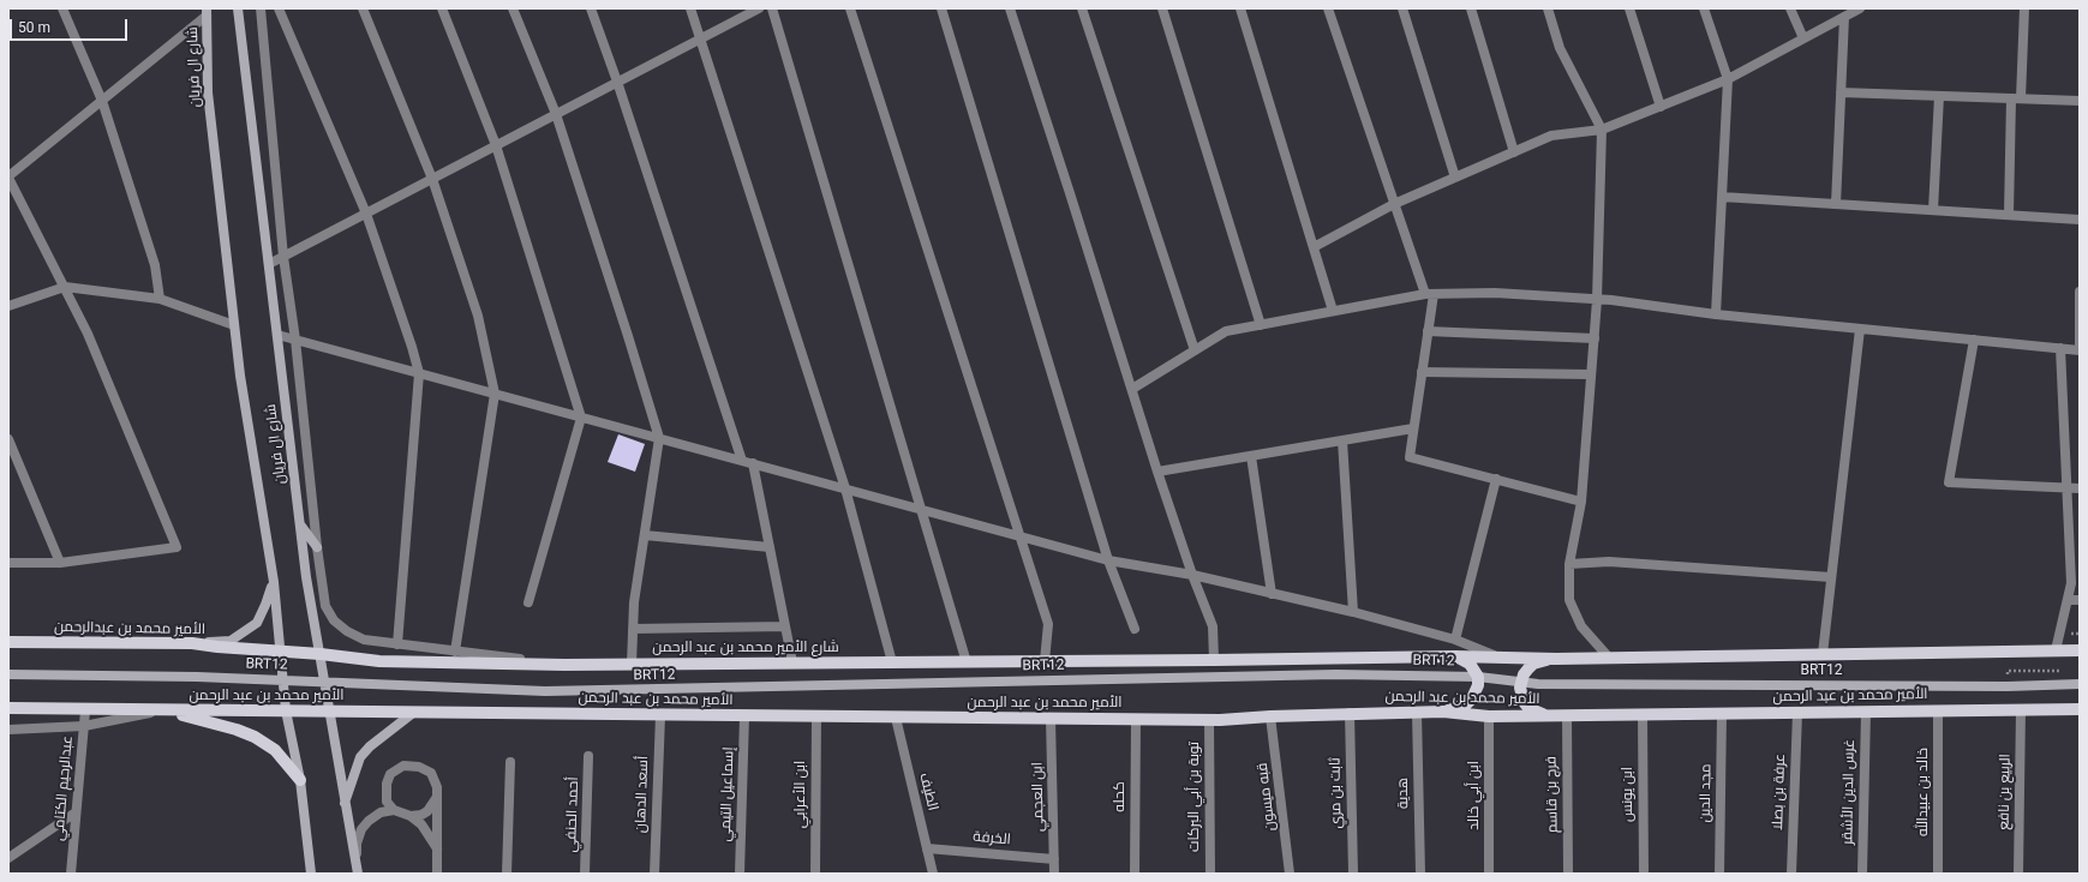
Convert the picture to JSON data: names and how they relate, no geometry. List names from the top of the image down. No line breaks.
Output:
{"streets":{"main road":["شارع ال فريان","الأمير محمد بن عبدالرحمن","شارع الأمير محمد بن عبد الرحمن","BRT12","الأمير محمد بن عبد الرحمن"],"street":["عبدالرحيم الكتامي","الطيف","عرفة بن بصلا","غرس الدين الأشقر","خالد بن عبيدالله","الربيع بن نافع","ثابت بن مري","هدية","مجد الدين","أسعد الدهان","إسماعيل التيمي","ابن الأعرابي","فرج بن قاسم","ابن يونس","ابن أبي خالد","ابن العجمي","كحله","توبة بن أبي البركات","قبه ميسون","أحمد الحنفي","الخرفة"]},"crossings":[["شارع ال فريان","الأمير محمد بن عبدالرحمن"],["شارع ال فريان","شارع الأمير محمد بن عبد الرحمن"],["شارع ال فريان","BRT12"],["شارع ال فريان","الأمير محمد بن عبد الرحمن"],["الأمير محمد بن عبدالرحمن","شارع الأمير محمد بن عبد الرحمن"],["الأمير محمد بن عبد الرحمن","عبدالرحيم الكتامي"],["الأمير محمد بن عبد الرحمن","الطيف"],["الأمير محمد بن عبد الرحمن","عرفة بن بصلا"],["الأمير محمد بن عبد الرحمن","غرس الدين الأشقر"],["الأمير محمد بن عبد الرحمن","خالد بن عبيدالله"],["الأمير محمد بن عبد الرحمن","الربيع بن نافع"],["الأمير محمد بن عبد الرحمن","ثابت بن مري"],["الأمير محمد بن عبد الرحمن","هدية"],["الأمير محمد بن عبد الرحمن","مجد الدين"],["الأمير محمد بن عبد الرحمن","أسعد الدهان"],["الأمير محمد بن عبد الرحمن","إسماعيل التيمي"],["الأمير محمد بن عبد الرحمن","ابن الأعرابي"],["الأمير محمد بن عبد الرحمن","فرج بن قاسم"],["الأمير محمد بن عبد الرحمن","ابن يونس"],["الأمير محمد بن عبد الرحمن","ابن أبي خالد"],["الأمير محمد بن عبد الرحمن","ابن العجمي"],["الأمير محمد بن عبد الرحمن","كحله"],["الأمير محمد بن عبد الرحمن","توبة بن أبي البركات"],["الأمير محمد بن عبد الرحمن","قبه ميسون"],["الطيف","الخرفة"],["ابن العجمي","الخرفة"]],"scale_bar":"50 m"}
